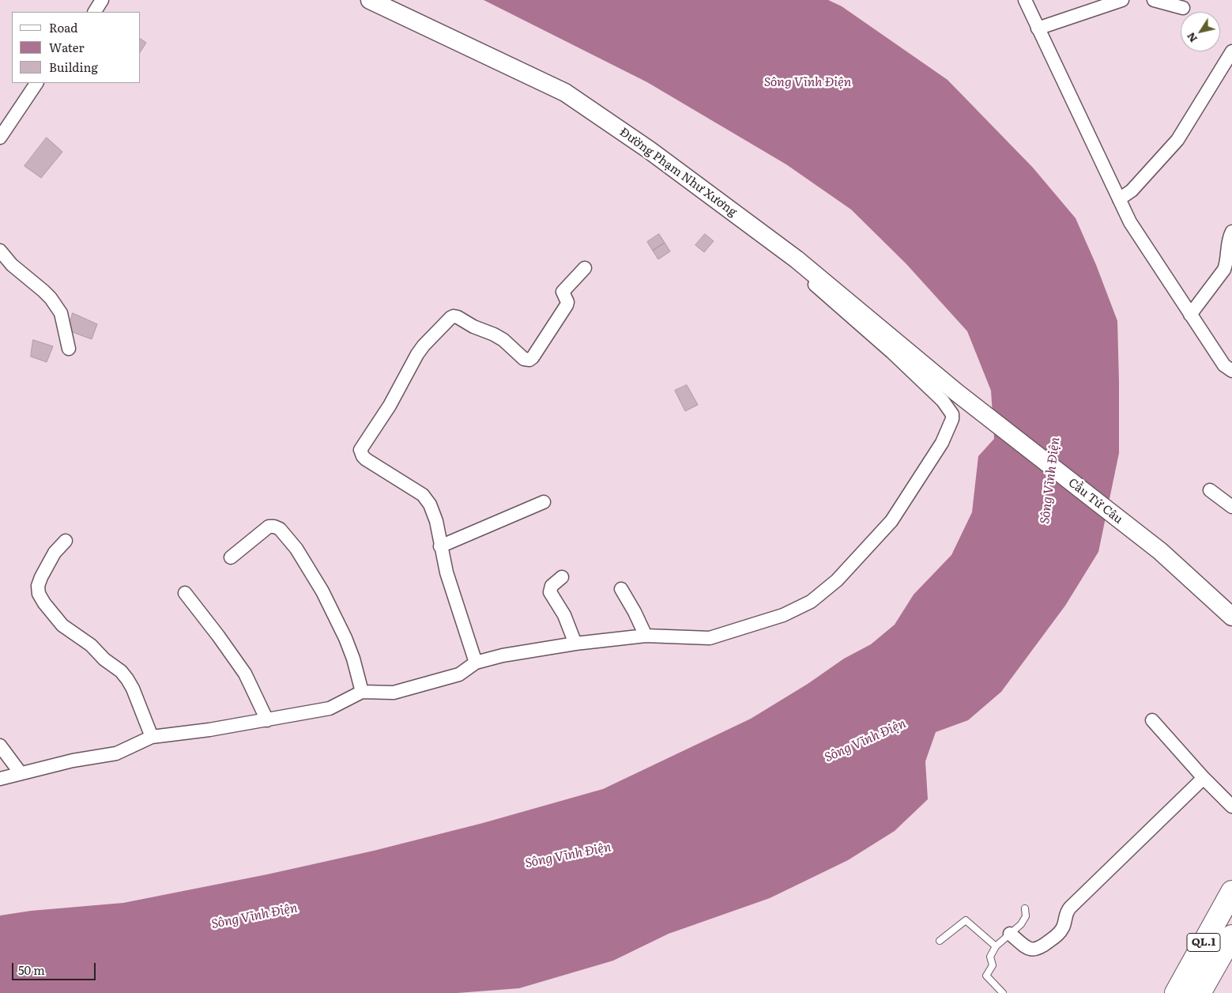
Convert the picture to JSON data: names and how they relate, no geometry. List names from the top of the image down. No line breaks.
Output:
{"streets":{"highway":["QL.1"],"main road":["Đường Phạm Như Xương","Cầu Tứ Câu"]},"crossings":[["Đường Phạm Như Xương","Cầu Tứ Câu"]],"water":["Sông Vĩnh Điện"],"legend":["Road","Water","Building"],"scale_bar":"50 m","north":"bottom left"}
